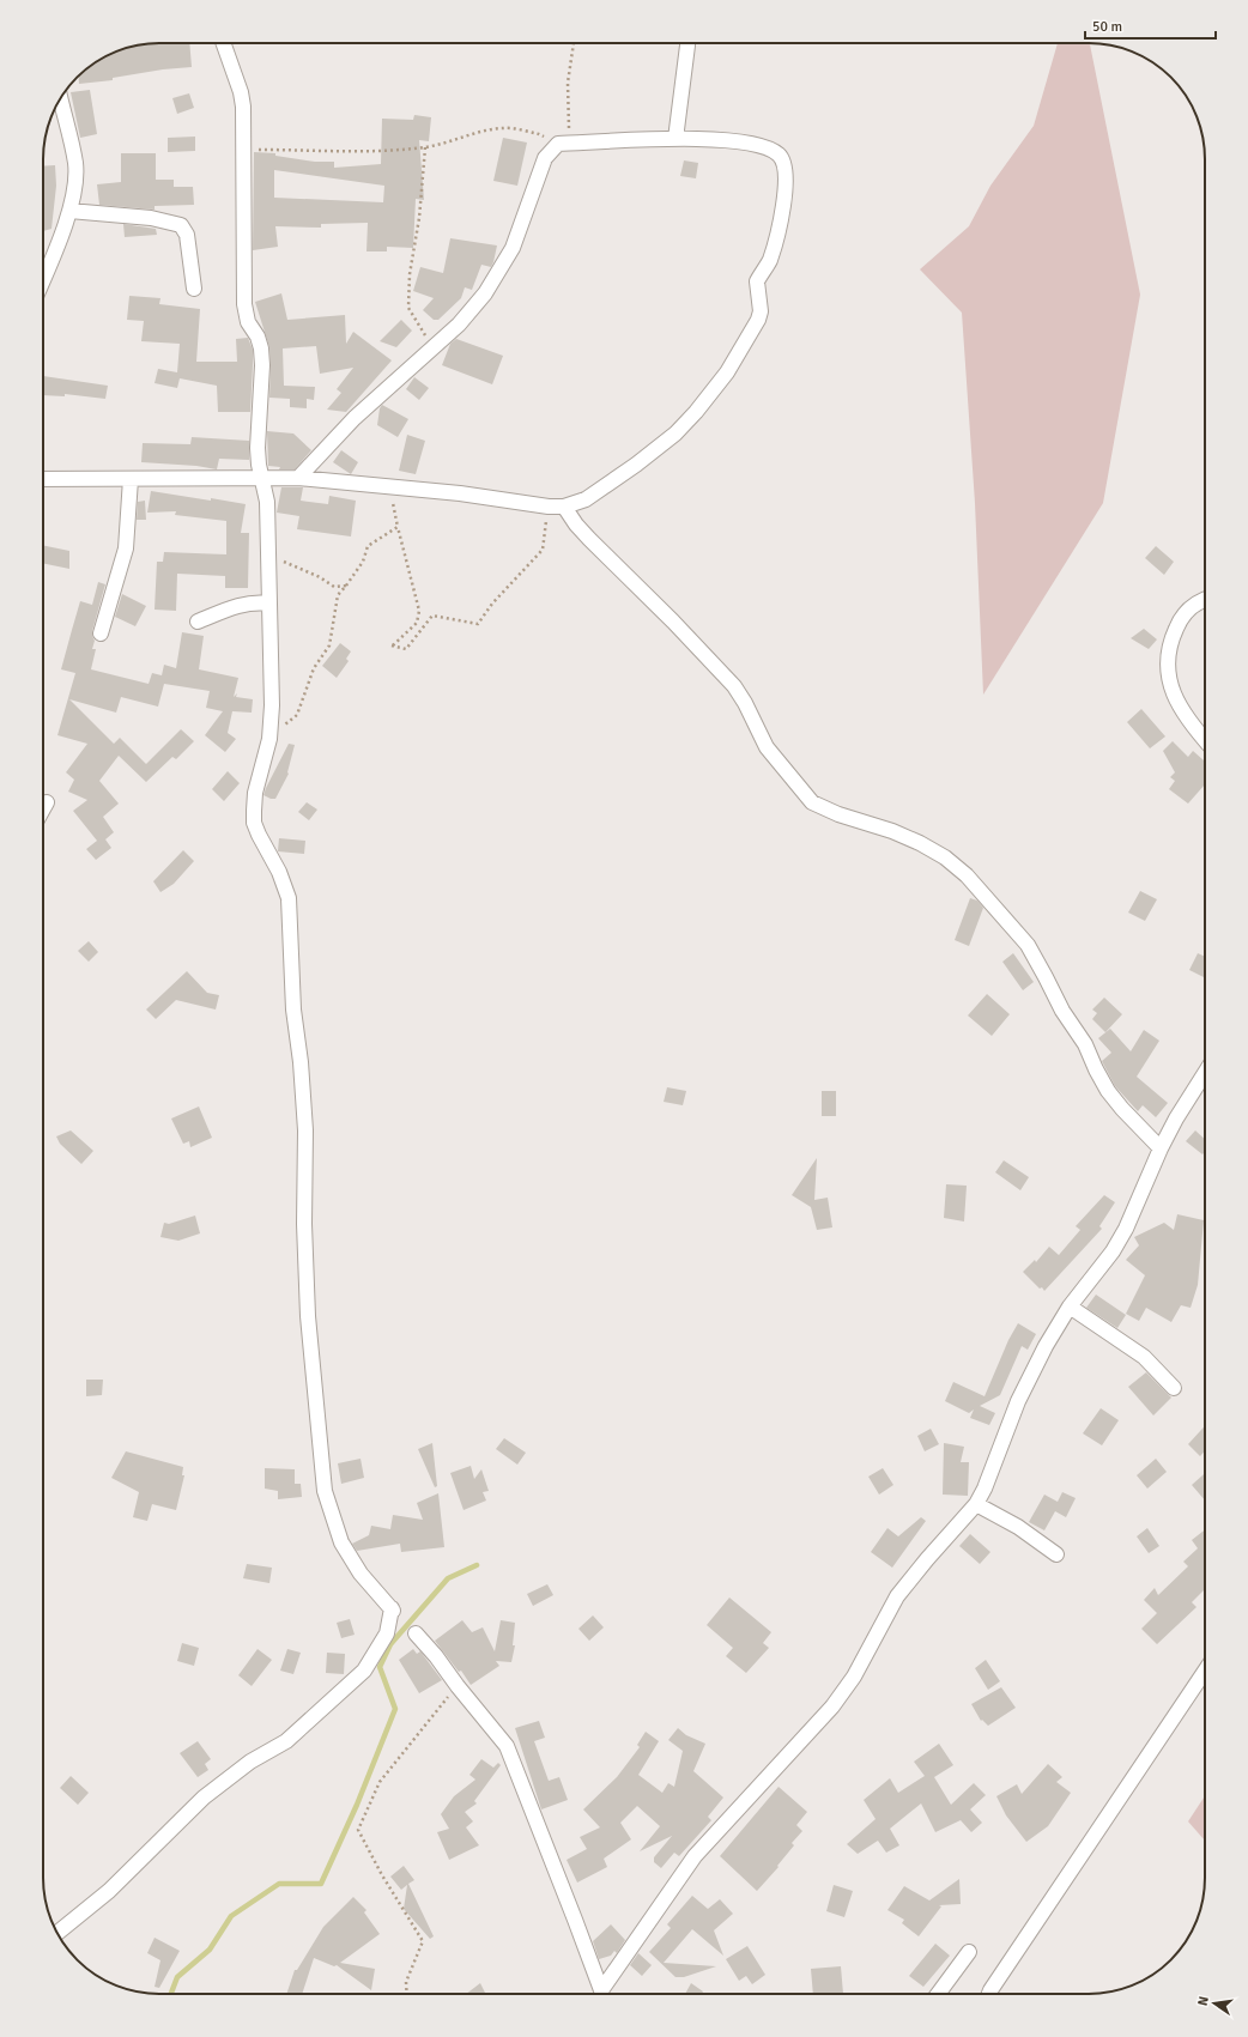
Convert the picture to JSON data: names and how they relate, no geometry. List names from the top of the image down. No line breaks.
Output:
{"scale_bar":"50 m","north":"left"}
